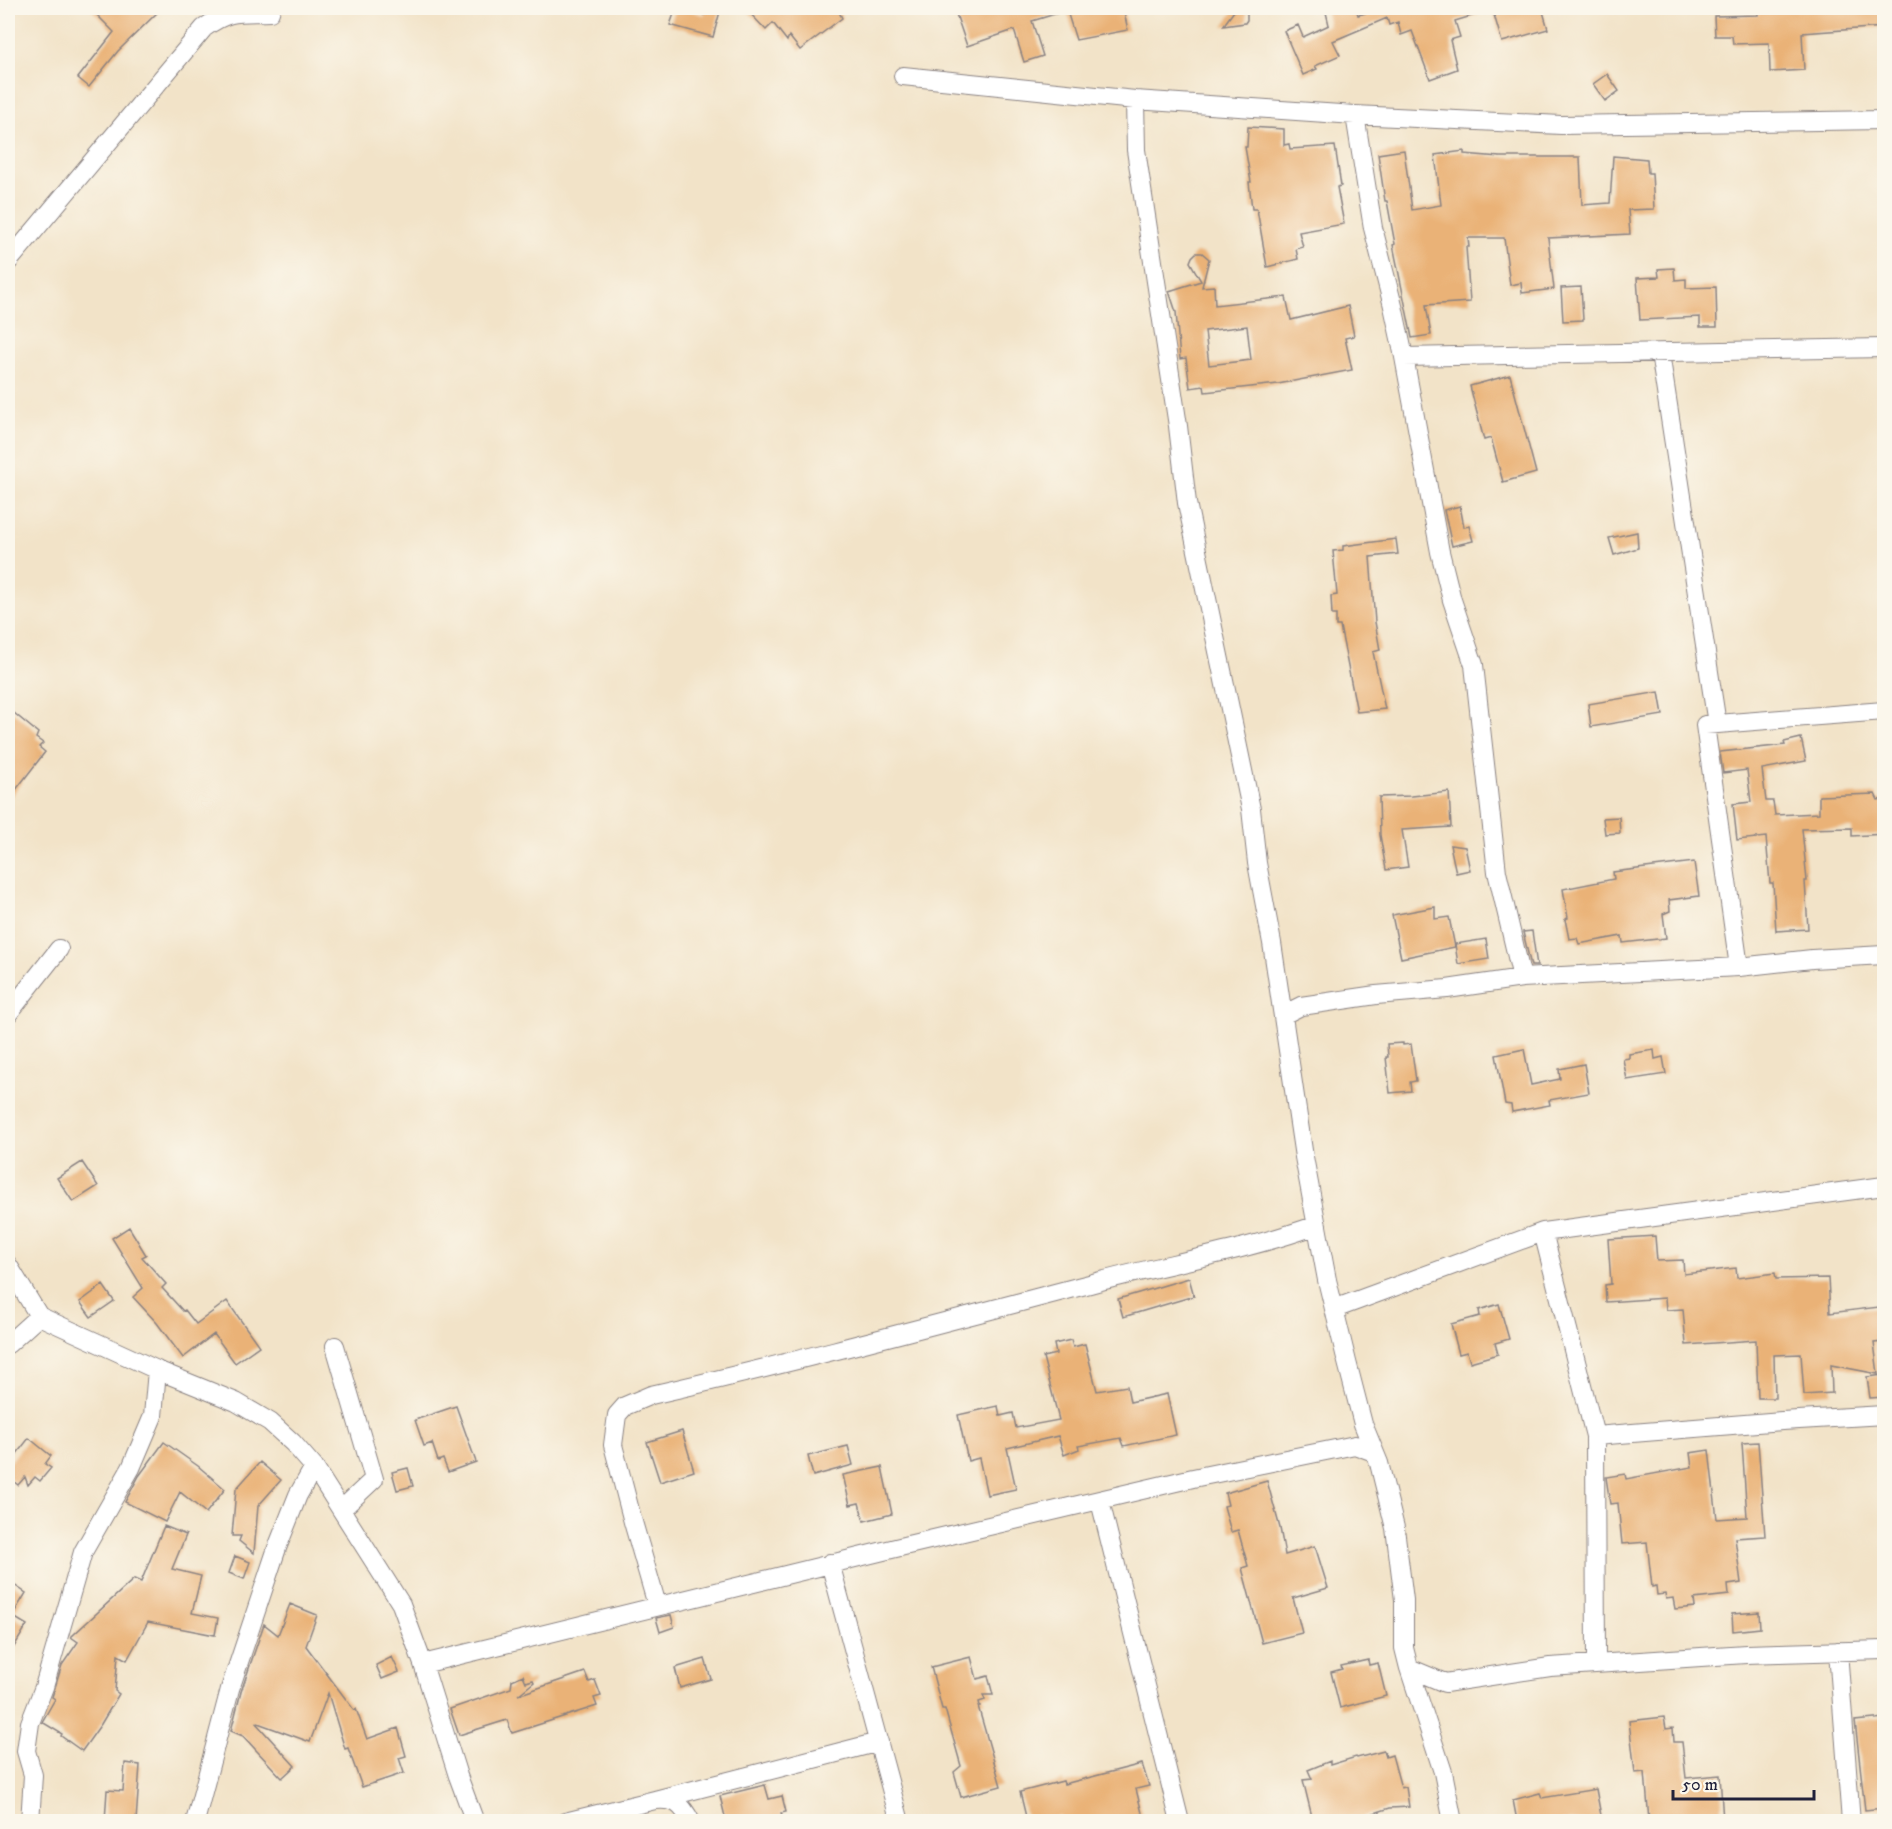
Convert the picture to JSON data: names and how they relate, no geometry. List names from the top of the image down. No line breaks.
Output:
{"scale_bar":"50 m"}
